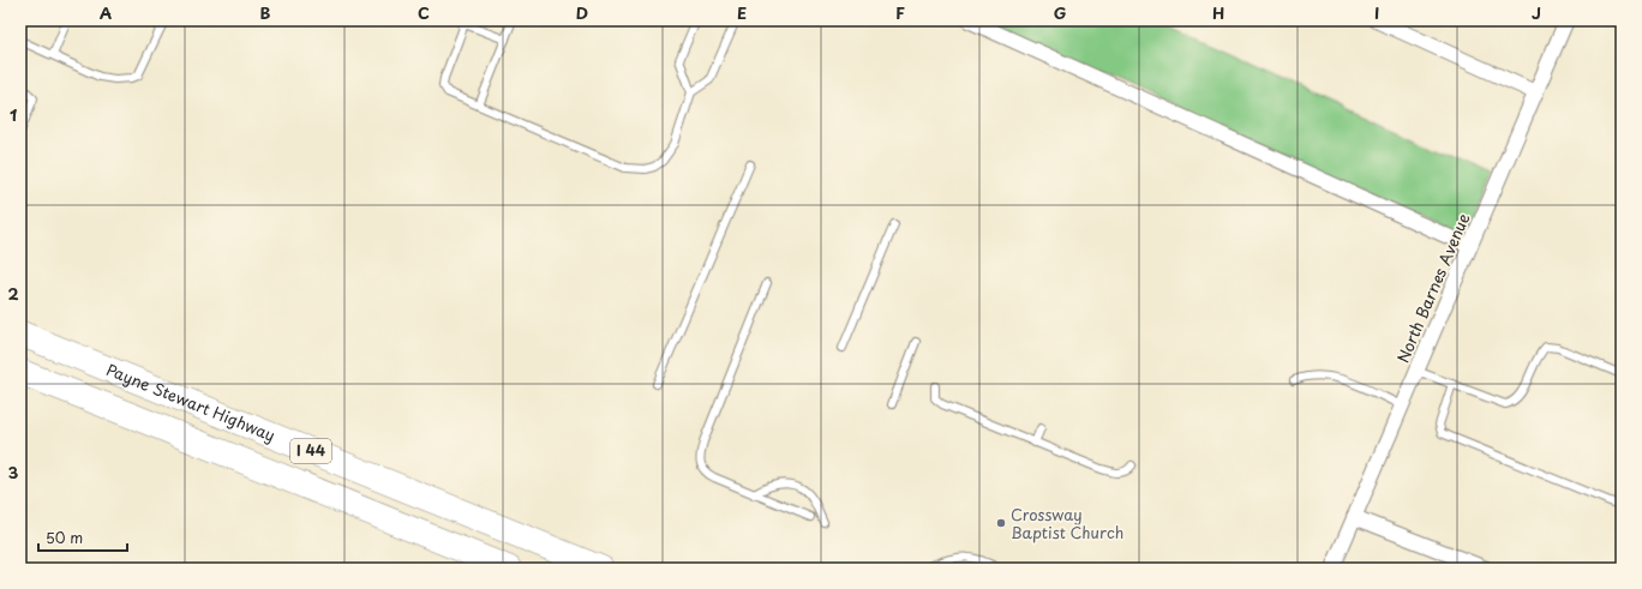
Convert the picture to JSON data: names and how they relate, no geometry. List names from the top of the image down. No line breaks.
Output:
{"streets":{"highway":["Payne Stewart Highway","I 44"],"street":["North Barnes Avenue"]},"places":["Crossway Baptist Church"],"scale_bar":"50 m","grid":{"columns":["A","B","C","D","E","F","G","H","I","J"],"rows":["1","2","3"]}}
